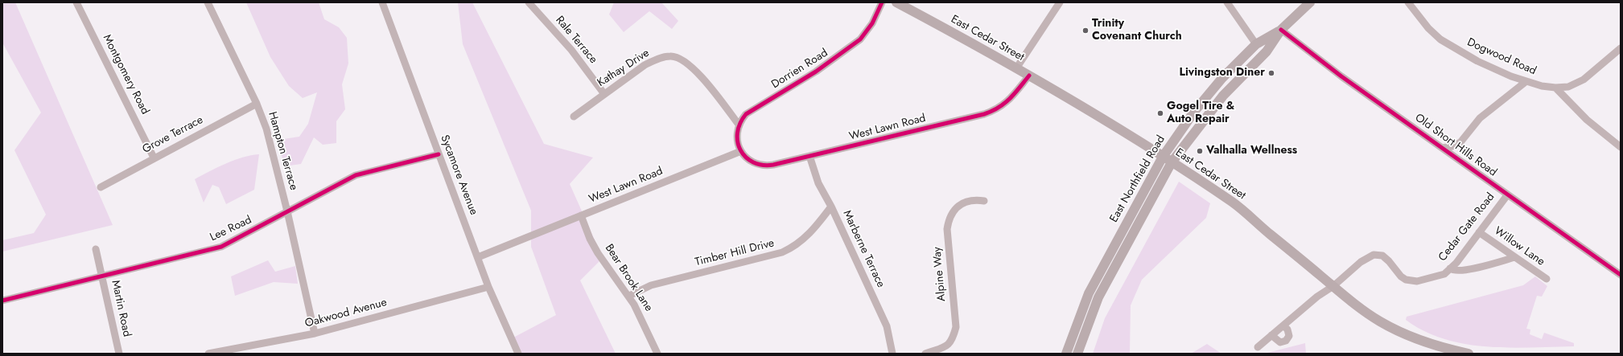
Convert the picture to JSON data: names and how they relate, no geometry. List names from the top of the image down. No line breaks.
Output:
{"streets":{"main road":["East Cedar Street","East Northfield Road"],"street":["Rale Terrace","Dogwood Road","Kathay Drive","Dorrien Road","Montgomery Road","West Lawn Road","Grove Terrace","Old Short Hills Road","Hampton Terrace","Sycamore Avenue","Cedar Gate Road","Lee Road","Willow Lane","Marberne Terrace","Timber Hill Drive","Alpine Way","Bear Brook Lane","Martin Road","Oakwood Avenue"]},"crossings":[["East Cedar Street","West Lawn Road"],["East Cedar Street","East Northfield Road"],["East Cedar Street","Cedar Gate Road"],["Rale Terrace","Kathay Drive"],["Kathay Drive","Dorrien Road"],["Montgomery Road","Grove Terrace"],["West Lawn Road","Sycamore Avenue"],["West Lawn Road","Marberne Terrace"],["West Lawn Road","Bear Brook Lane"],["Grove Terrace","Hampton Terrace"],["Old Short Hills Road","East Northfield Road"],["Old Short Hills Road","Cedar Gate Road"],["Hampton Terrace","Lee Road"],["Hampton Terrace","Oakwood Avenue"],["Sycamore Avenue","Lee Road"],["Sycamore Avenue","Oakwood Avenue"],["Cedar Gate Road","Willow Lane"],["Lee Road","Martin Road"],["Marberne Terrace","Timber Hill Drive"],["Timber Hill Drive","Bear Brook Lane"]],"places":["Trinity Covenant Church","Livingston Diner","Gogel Tire & Auto Repair","Valhalla Wellness"]}
